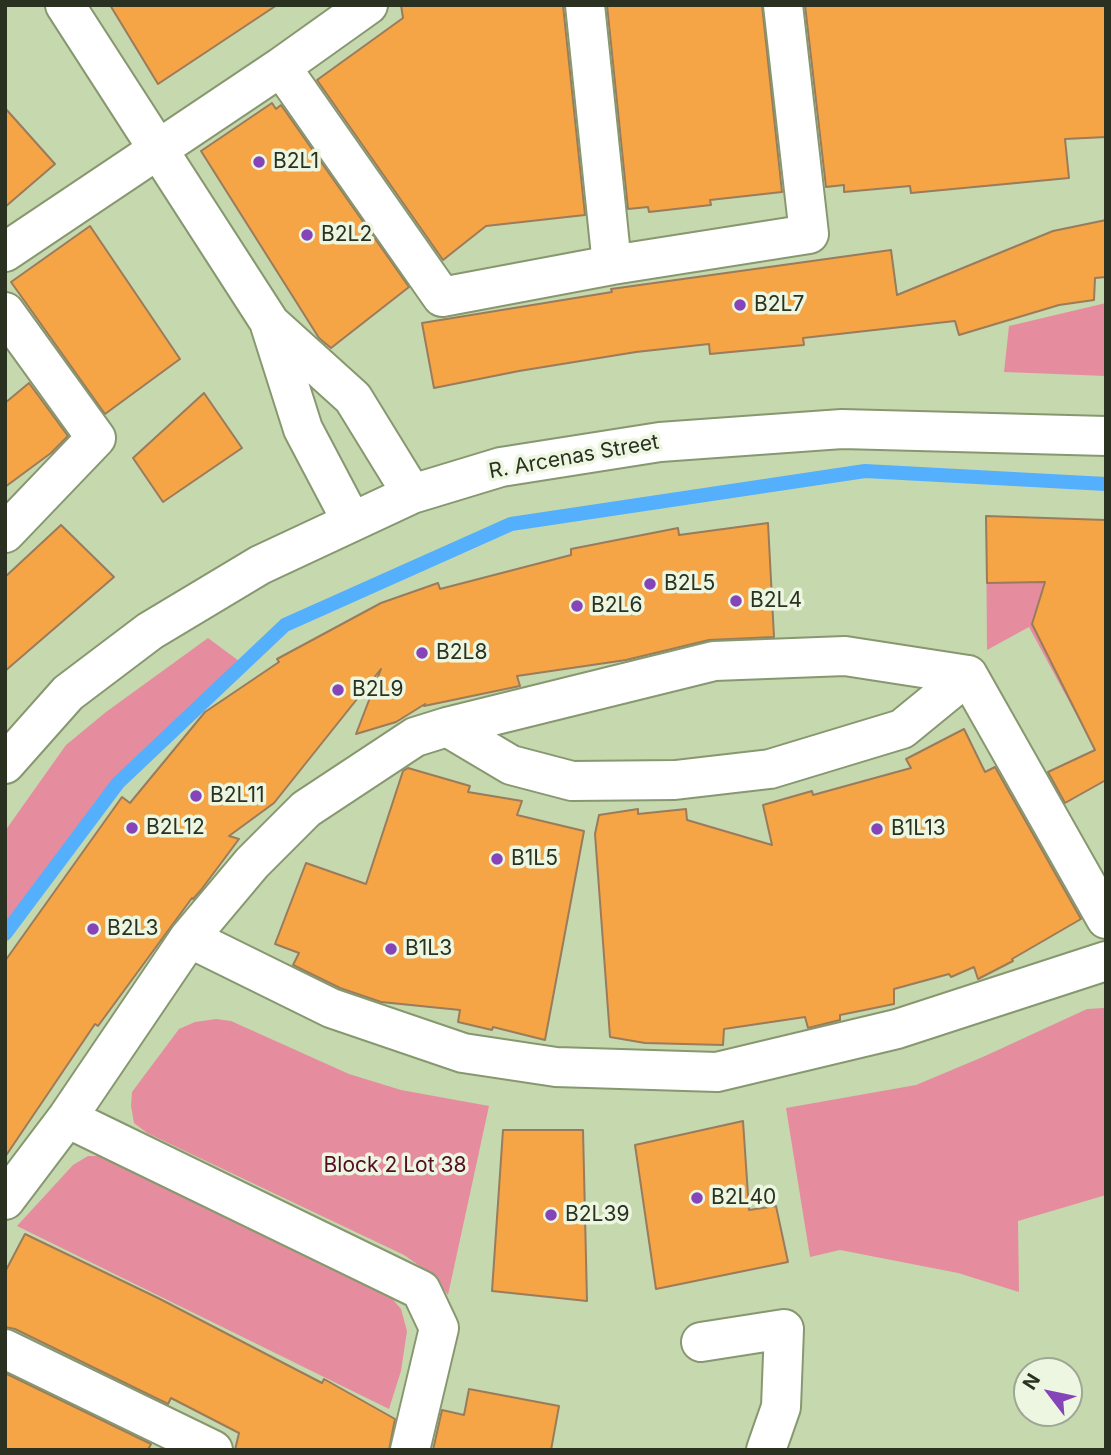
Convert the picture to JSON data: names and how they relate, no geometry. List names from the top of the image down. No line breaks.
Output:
{"streets":{"street":["R. Arcenas Street"]},"parks":["Block 2 Lot 38"],"places":["B2L1","B2L2","B2L7","B2L5","B2L4","B2L6","B2L8","B2L9","B2L11","B2L12","B1L13","B1L5","B2L3","B1L3","B2L40","B2L39"],"north":"top left"}
